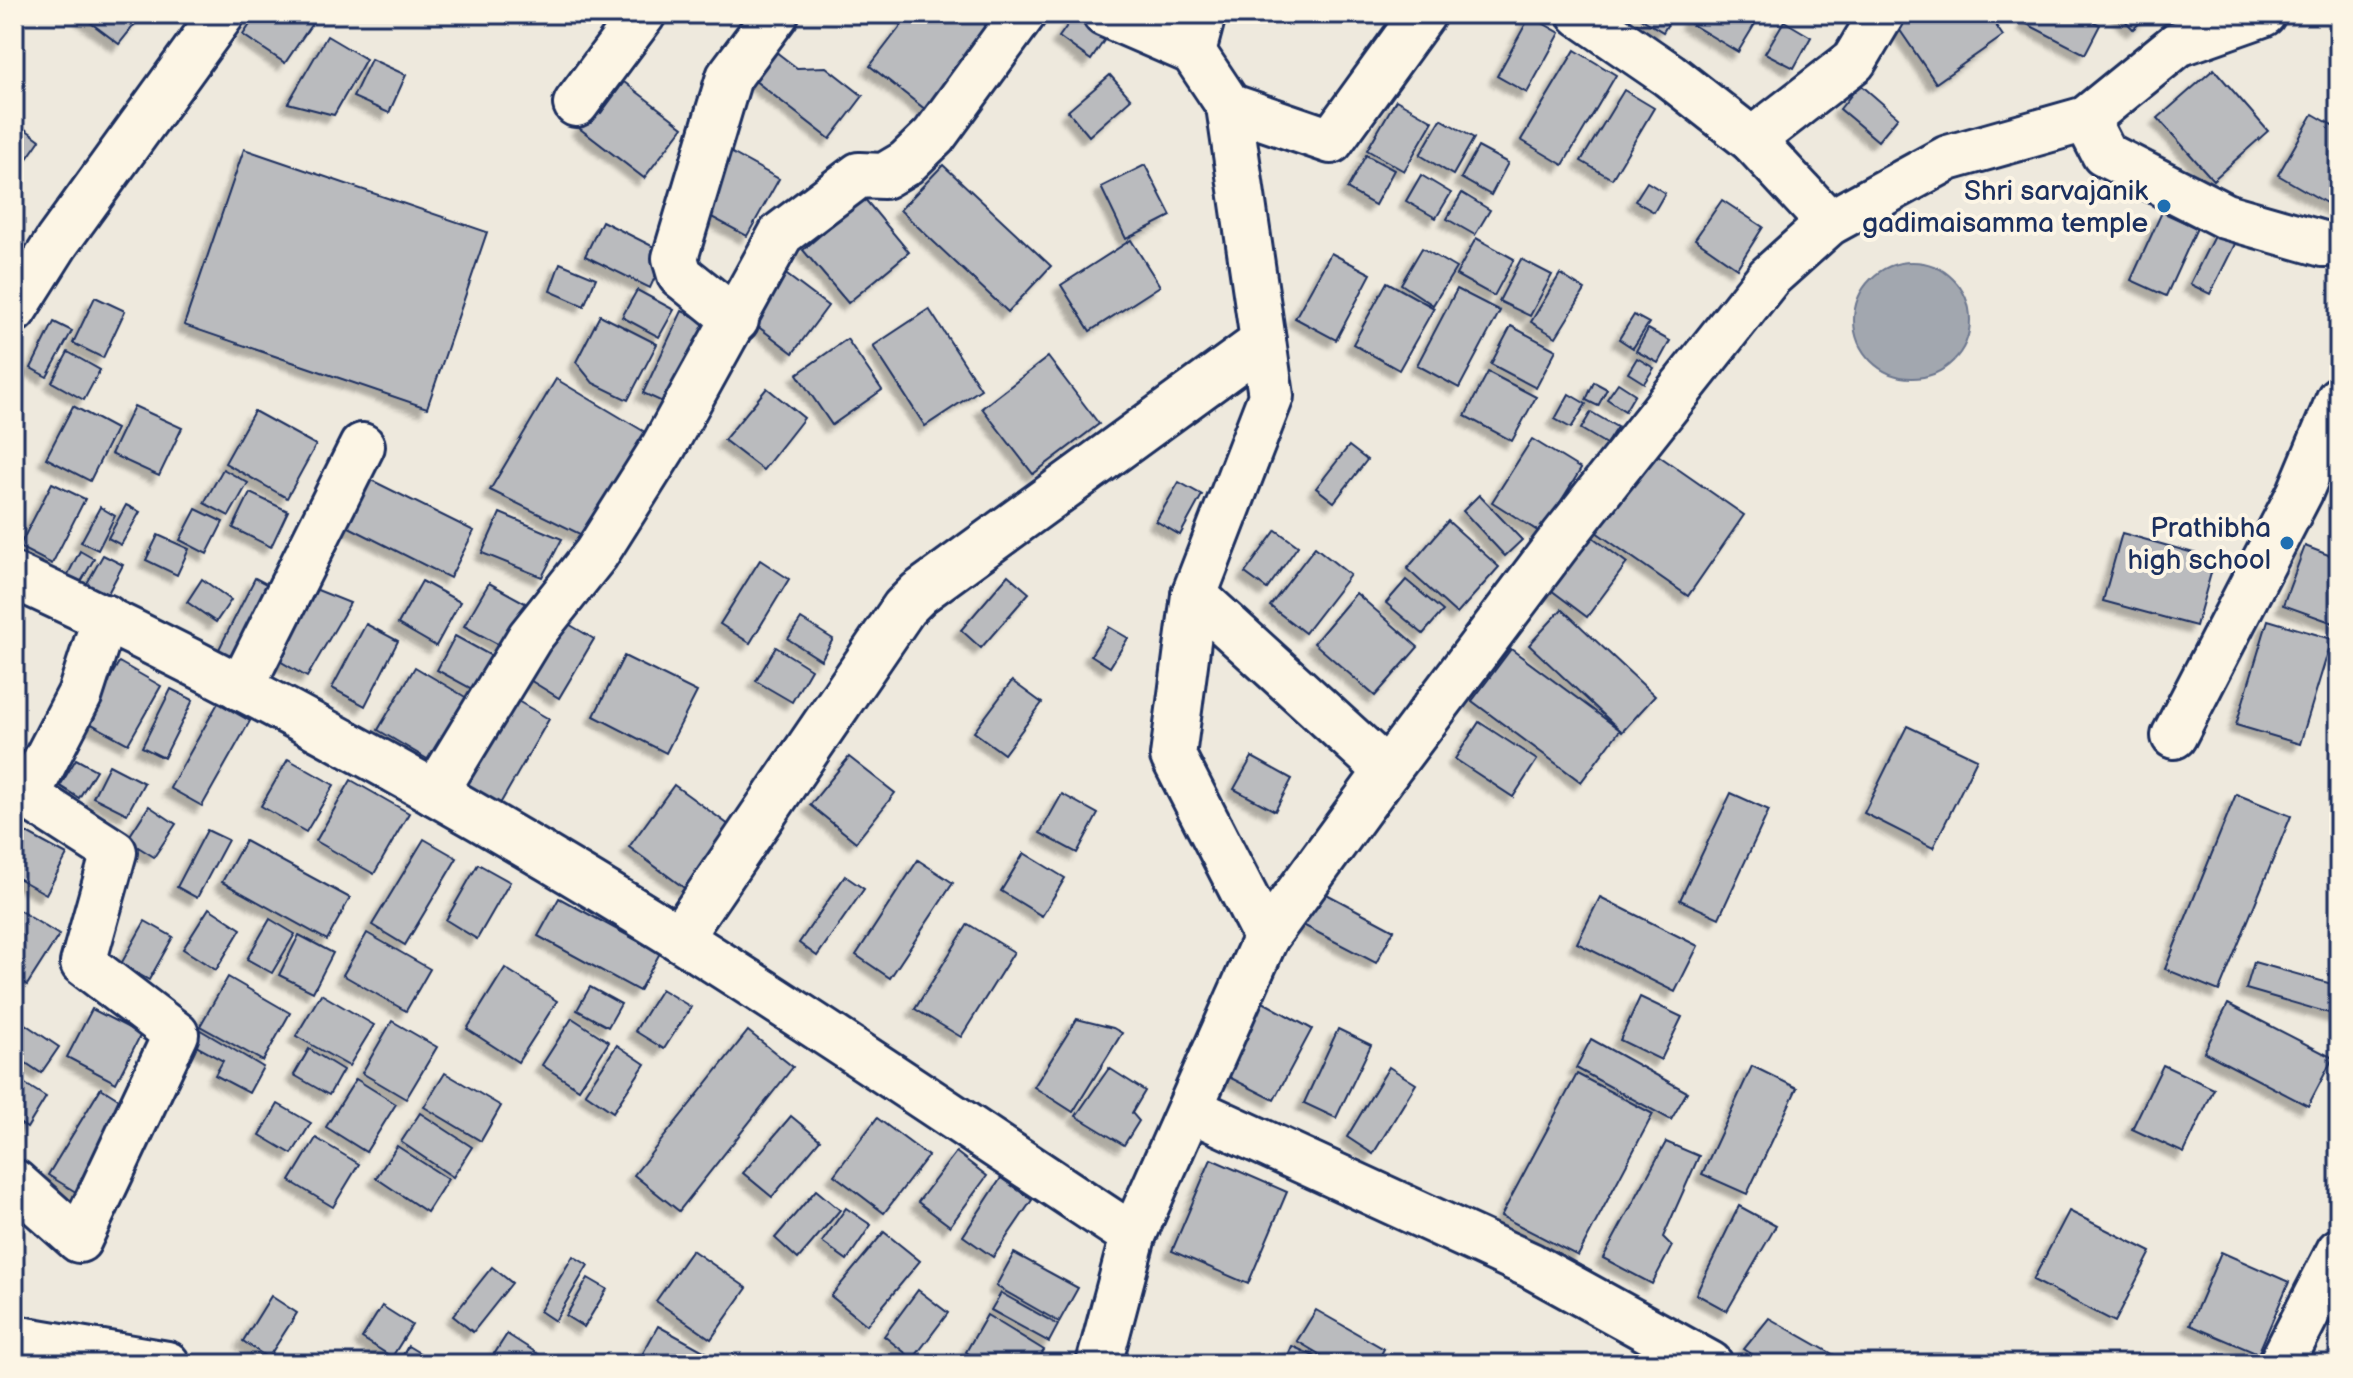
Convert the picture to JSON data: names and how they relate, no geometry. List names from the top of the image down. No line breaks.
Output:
{"places":["Shri sarvajanik gadimaisamma temple","Prathibha high school"]}
